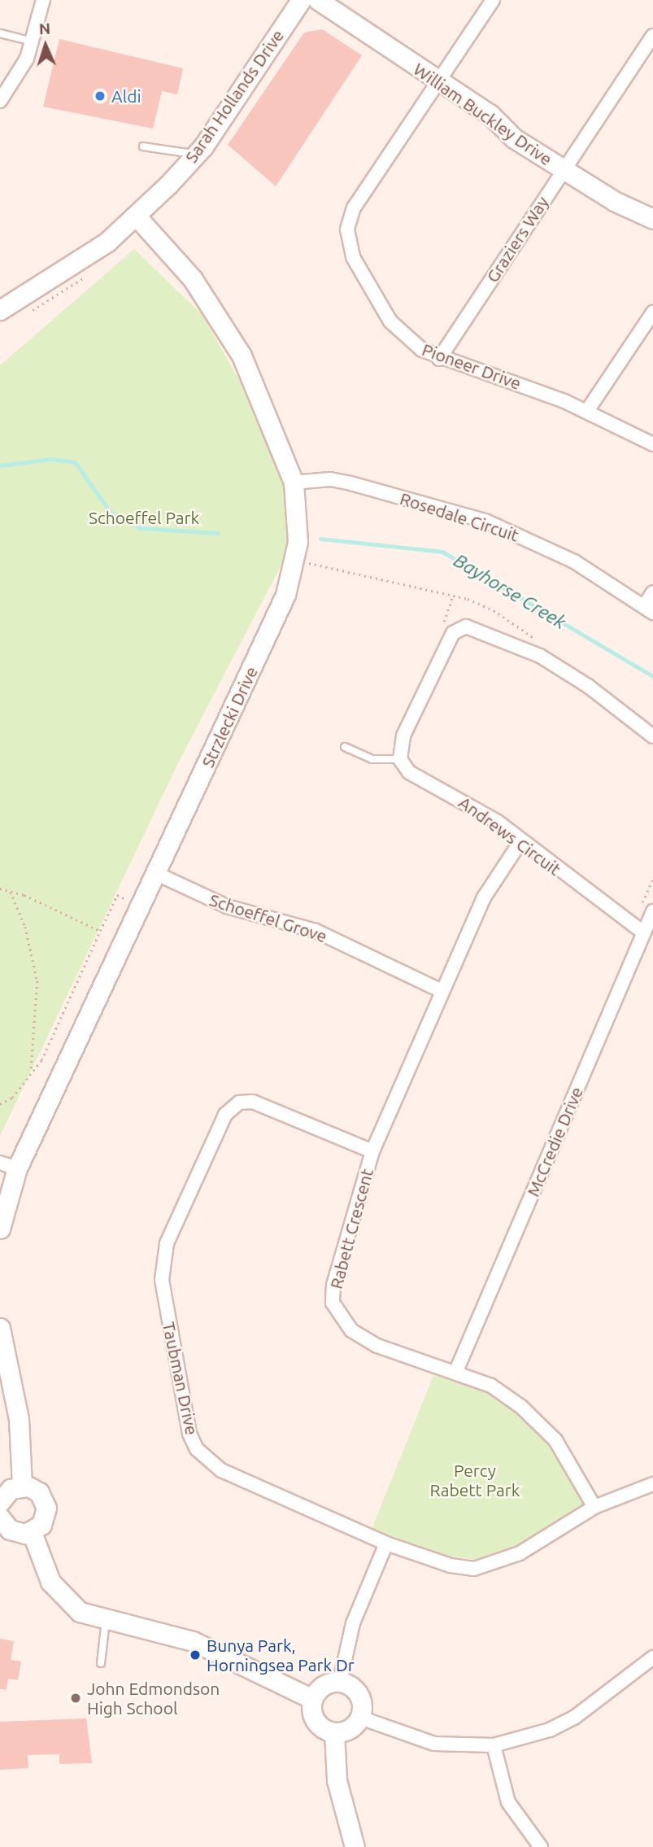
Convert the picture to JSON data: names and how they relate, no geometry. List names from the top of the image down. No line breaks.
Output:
{"streets":{"street":["Sarah Hollands Drive","William Buckley Drive","Graziers Way","Pioneer Drive","Rosedale Circuit","Strzlecki Drive","Andrews Circuit","Schoeffel Grove","McCredie Drive","Rabett Crescent","Taubman Drive"]},"crossings":[["Sarah Hollands Drive","Strzlecki Drive"],["William Buckley Drive","Graziers Way"],["William Buckley Drive","Pioneer Drive"],["Graziers Way","Pioneer Drive"],["Rosedale Circuit","Strzlecki Drive"],["Strzlecki Drive","Schoeffel Grove"],["Andrews Circuit","McCredie Drive"],["Andrews Circuit","Rabett Crescent"],["Schoeffel Grove","Rabett Crescent"],["McCredie Drive","Rabett Crescent"],["Rabett Crescent","Taubman Drive"]],"water":["Bayhorse Creek"],"parks":["Schoeffel Park","Percy Rabett Park"],"places":["Aldi","Bunya Park, Horningsea Park Dr","John Edmondson High School"],"north":"top"}
